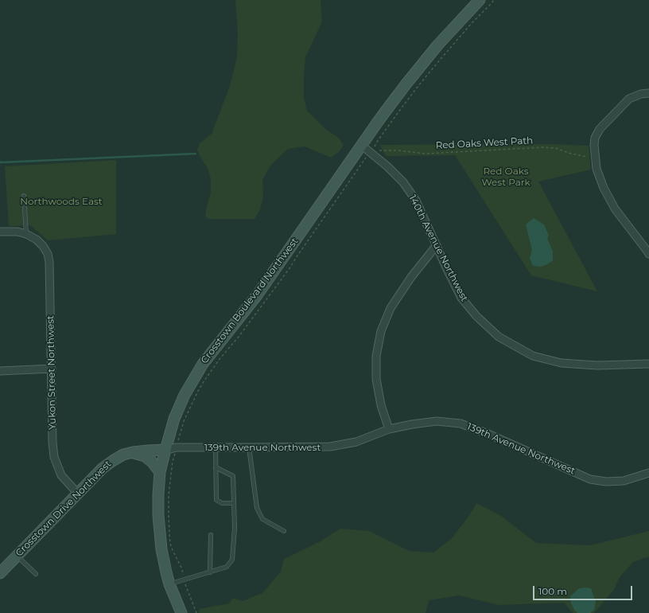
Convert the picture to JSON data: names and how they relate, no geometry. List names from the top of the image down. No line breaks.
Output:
{"streets":{"street":["140th Avenue Northwest","Crosstown Boulevard Northwest","Yukon Street Northwest","139th Avenue Northwest","Crosstown Drive Northwest"],"path":["Red Oaks West Path"]},"crossings":[["140th Avenue Northwest","Crosstown Boulevard Northwest"],["Crosstown Boulevard Northwest","139th Avenue Northwest"],["Crosstown Boulevard Northwest","Crosstown Drive Northwest"],["Yukon Street Northwest","Crosstown Drive Northwest"],["139th Avenue Northwest","Crosstown Drive Northwest"]],"parks":["Red Oaks West Park","Northwoods East"],"scale_bar":"100 m"}
